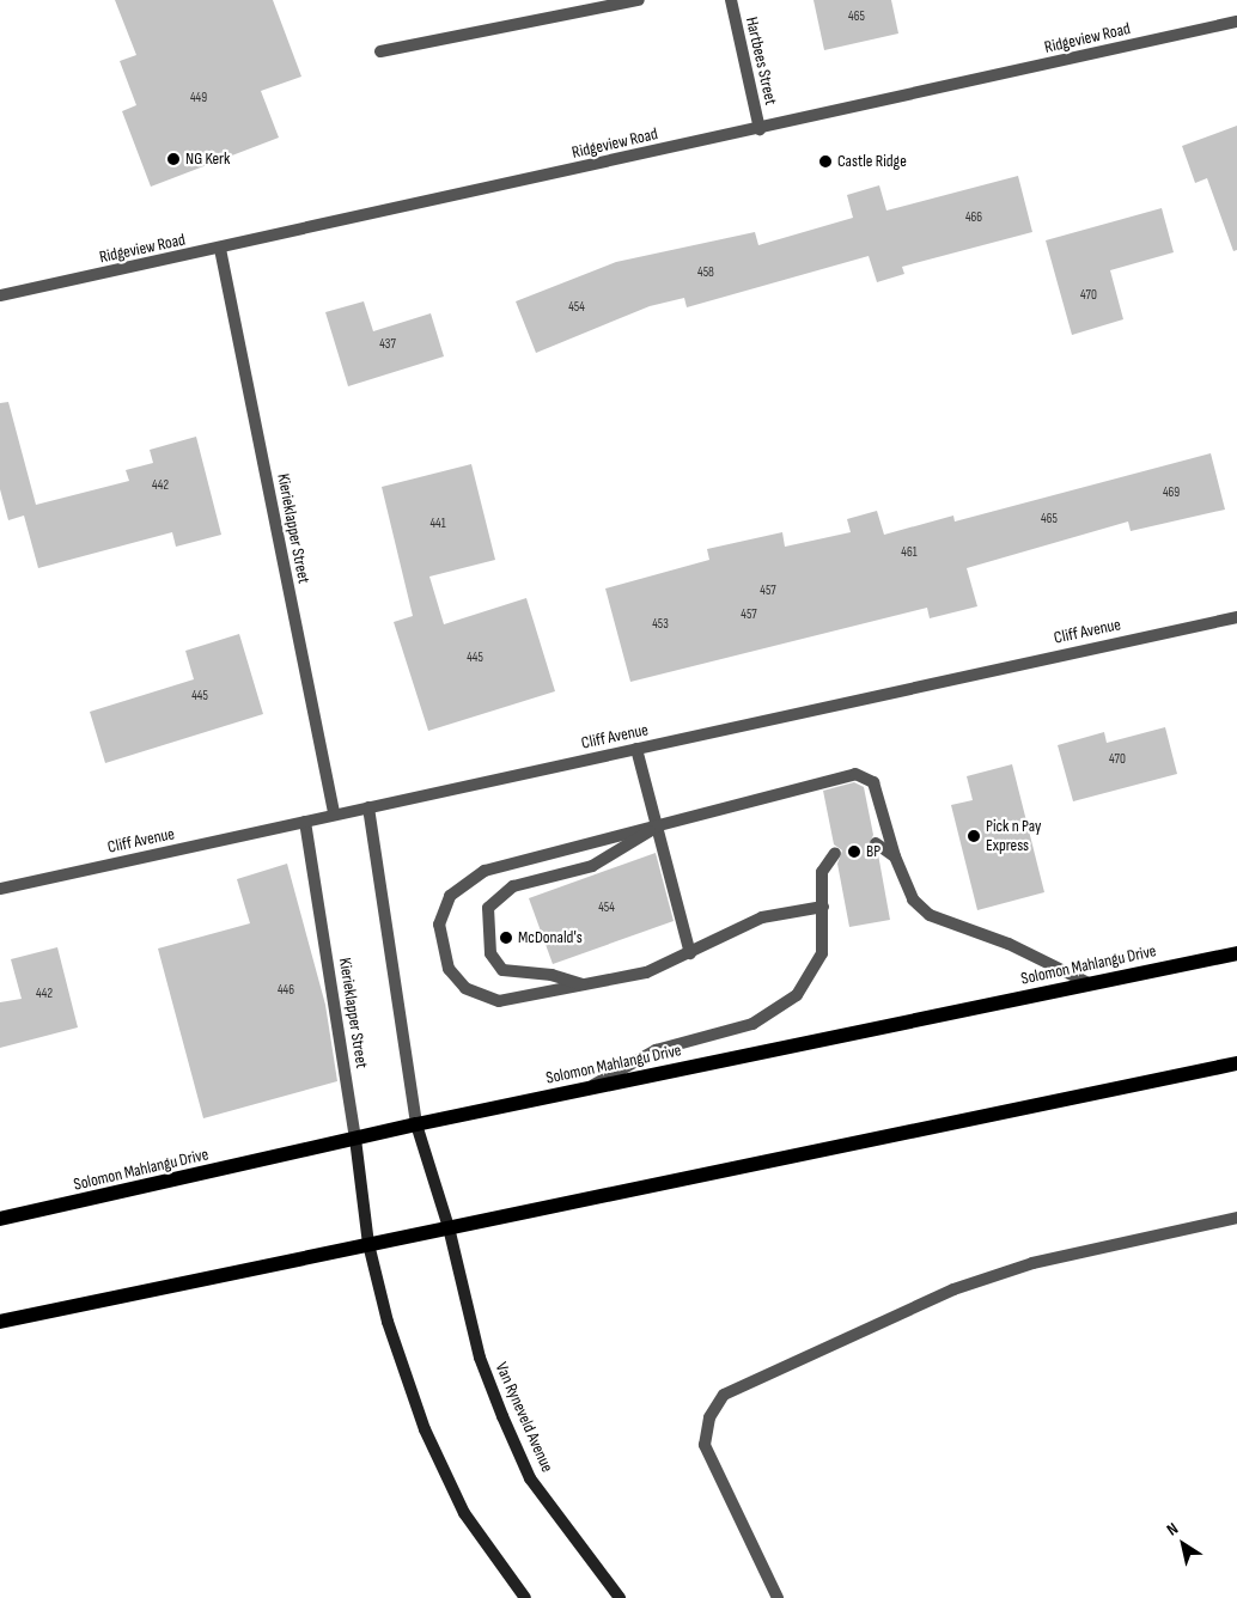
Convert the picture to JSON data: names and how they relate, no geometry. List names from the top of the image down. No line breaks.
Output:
{"streets":{"main road":["Solomon Mahlangu Drive","Van Ryneveld Avenue"],"street":["Ridgeview Road","Hartbees Street","Kierieklapper Street","Cliff Avenue"]},"crossings":[["Ridgeview Road","Hartbees Street"],["Ridgeview Road","Kierieklapper Street"],["Kierieklapper Street","Cliff Avenue"],["Kierieklapper Street","Solomon Mahlangu Drive"],["Solomon Mahlangu Drive","Van Ryneveld Avenue"]],"places":["NG Kerk","Castle Ridge","Pick n Pay Express","BP","McDonald's"],"house_numbers":["465","449","466","458","470","454","437","442","469","465","441","461","457","457","453","445","445","470","454","446","442"],"north":"top left"}
